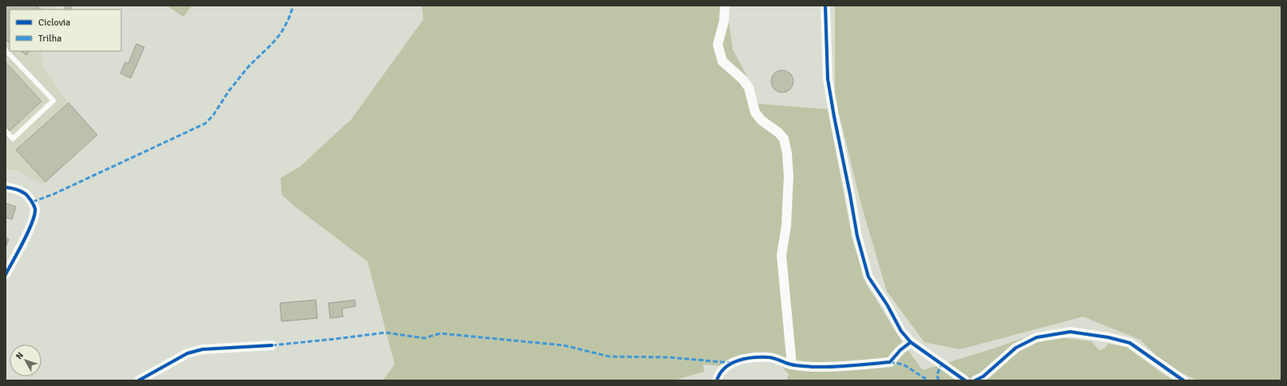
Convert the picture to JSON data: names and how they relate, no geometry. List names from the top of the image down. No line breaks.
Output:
{"legend":["Ciclovia","Trilha"],"north":"top left"}
